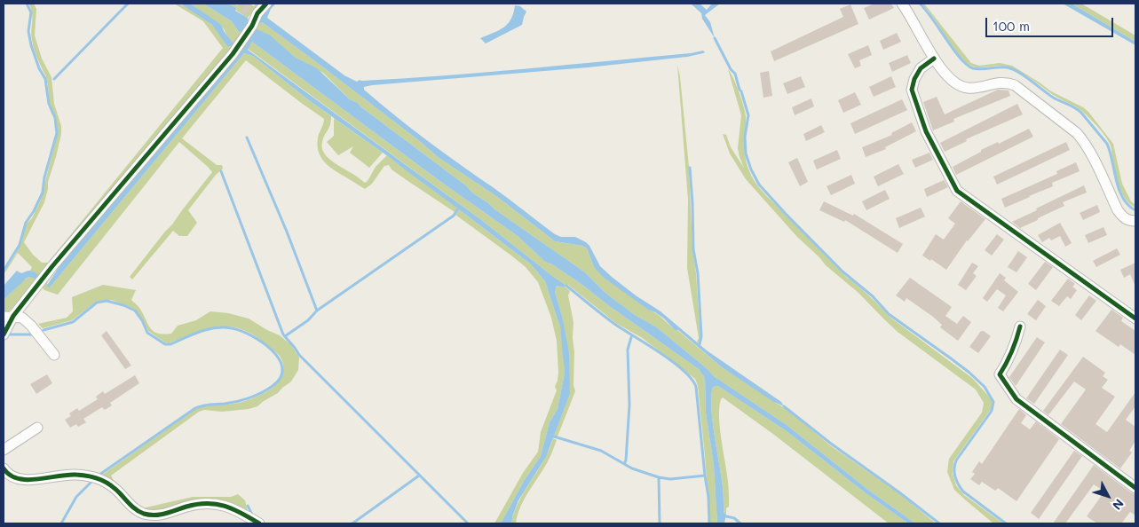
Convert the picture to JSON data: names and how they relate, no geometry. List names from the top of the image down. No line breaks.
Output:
{"scale_bar":"100 m","north":"bottom right"}
